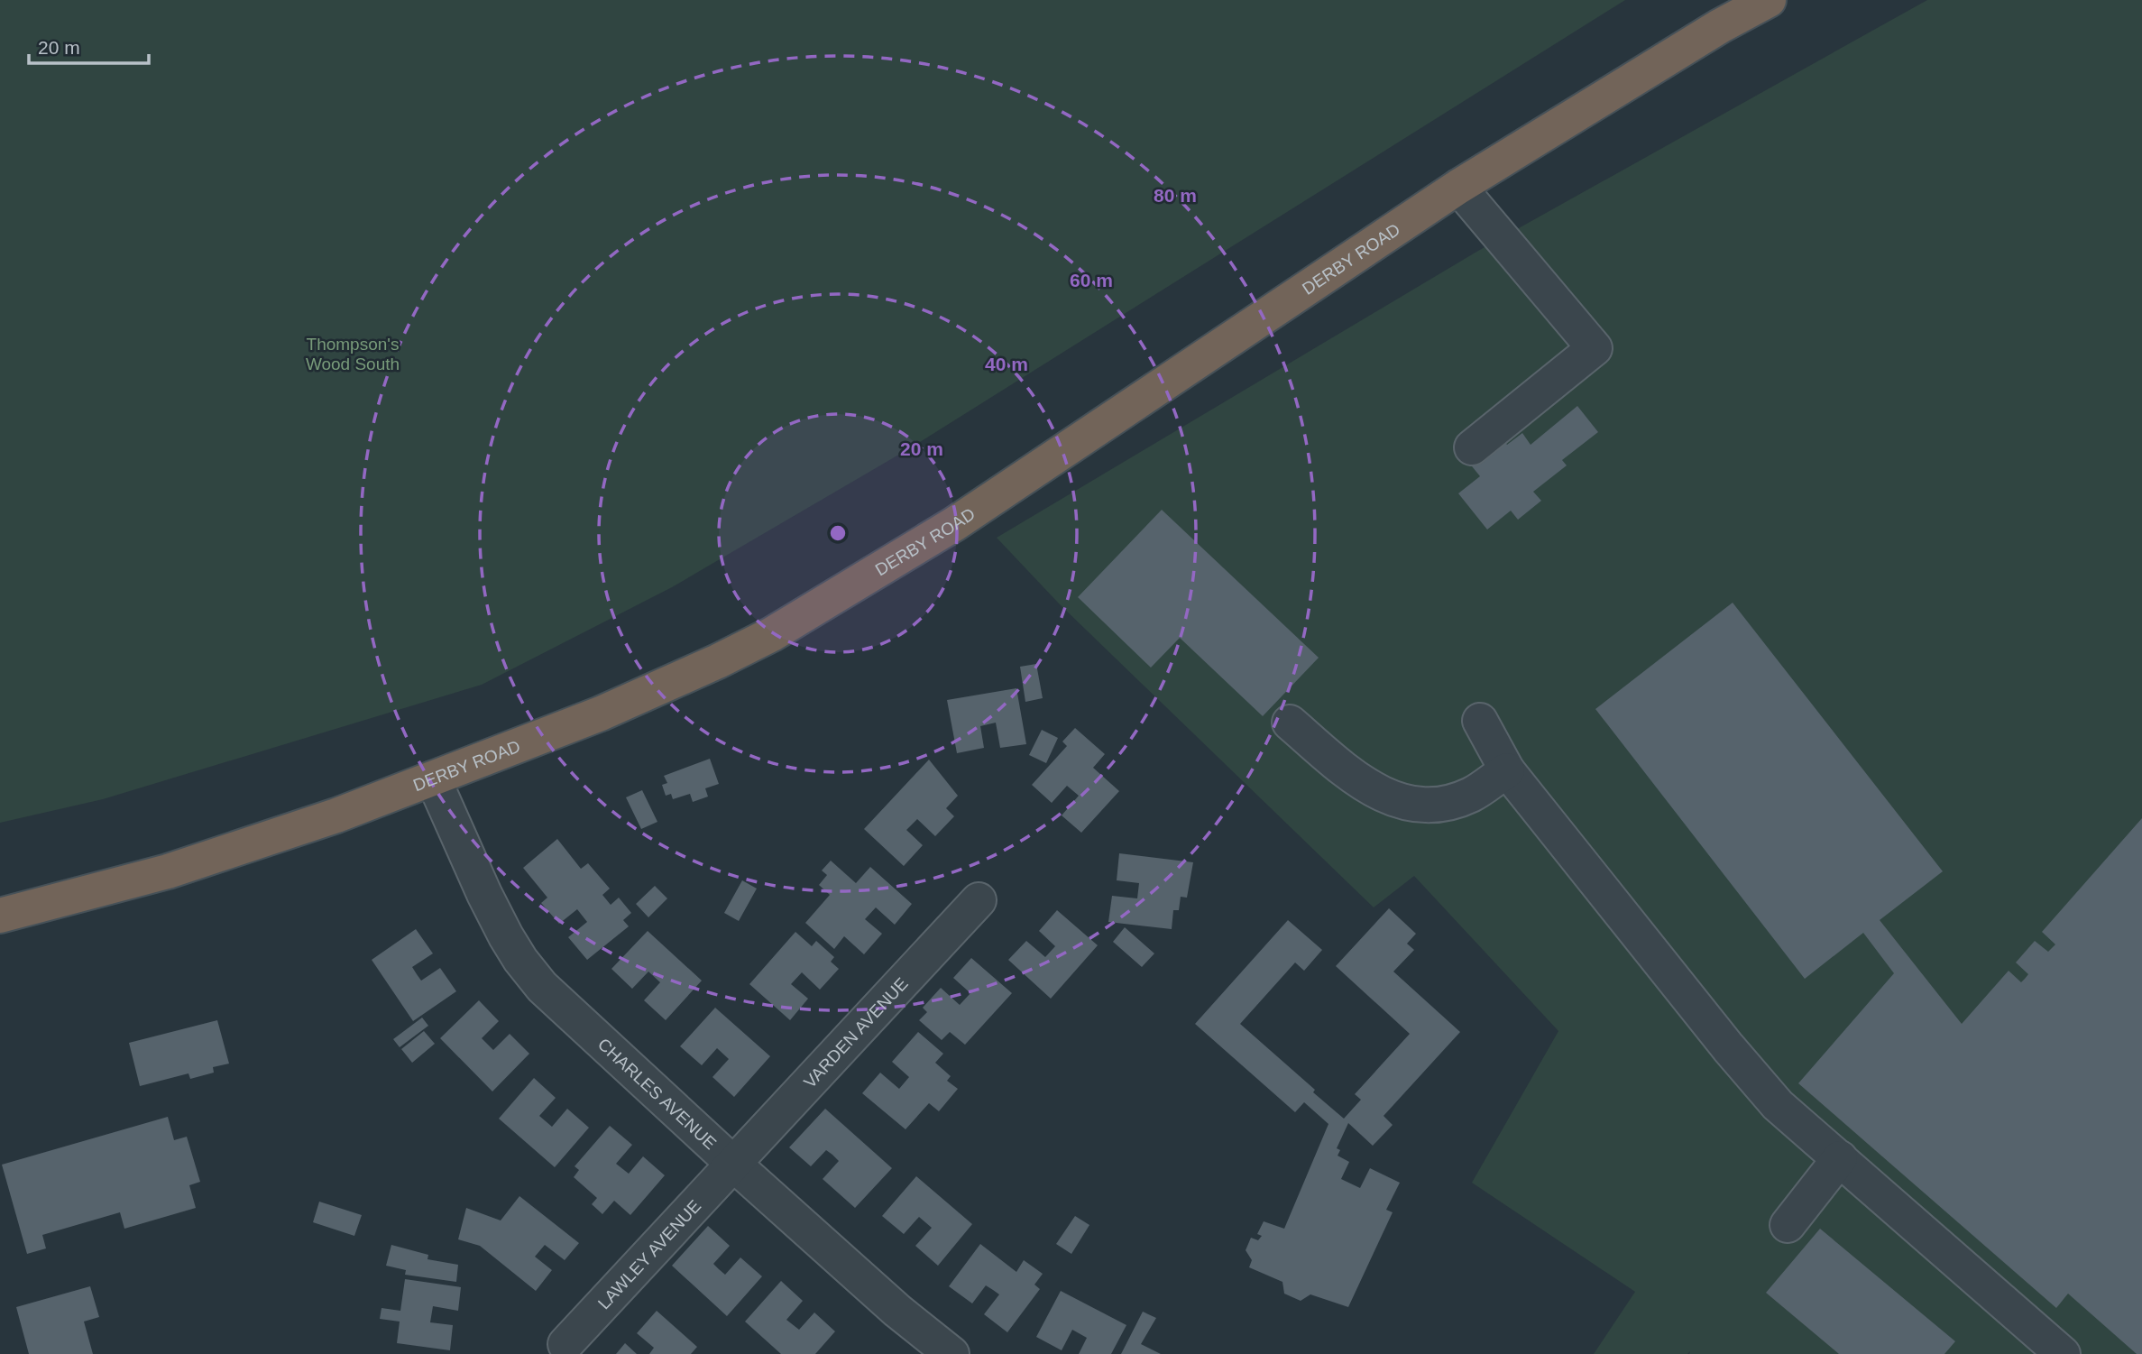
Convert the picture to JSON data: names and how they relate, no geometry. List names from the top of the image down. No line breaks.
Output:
{"streets":{"highway":["DERBY ROAD"],"street":["VARDEN AVENUE","CHARLES AVENUE","LAWLEY AVENUE"]},"crossings":[["DERBY ROAD","CHARLES AVENUE"],["VARDEN AVENUE","CHARLES AVENUE"],["VARDEN AVENUE","LAWLEY AVENUE"],["CHARLES AVENUE","LAWLEY AVENUE"]],"parks":["Thompson's Wood South"],"scale_bar":"20 m","rings":["80 m","60 m","40 m","20 m"]}
